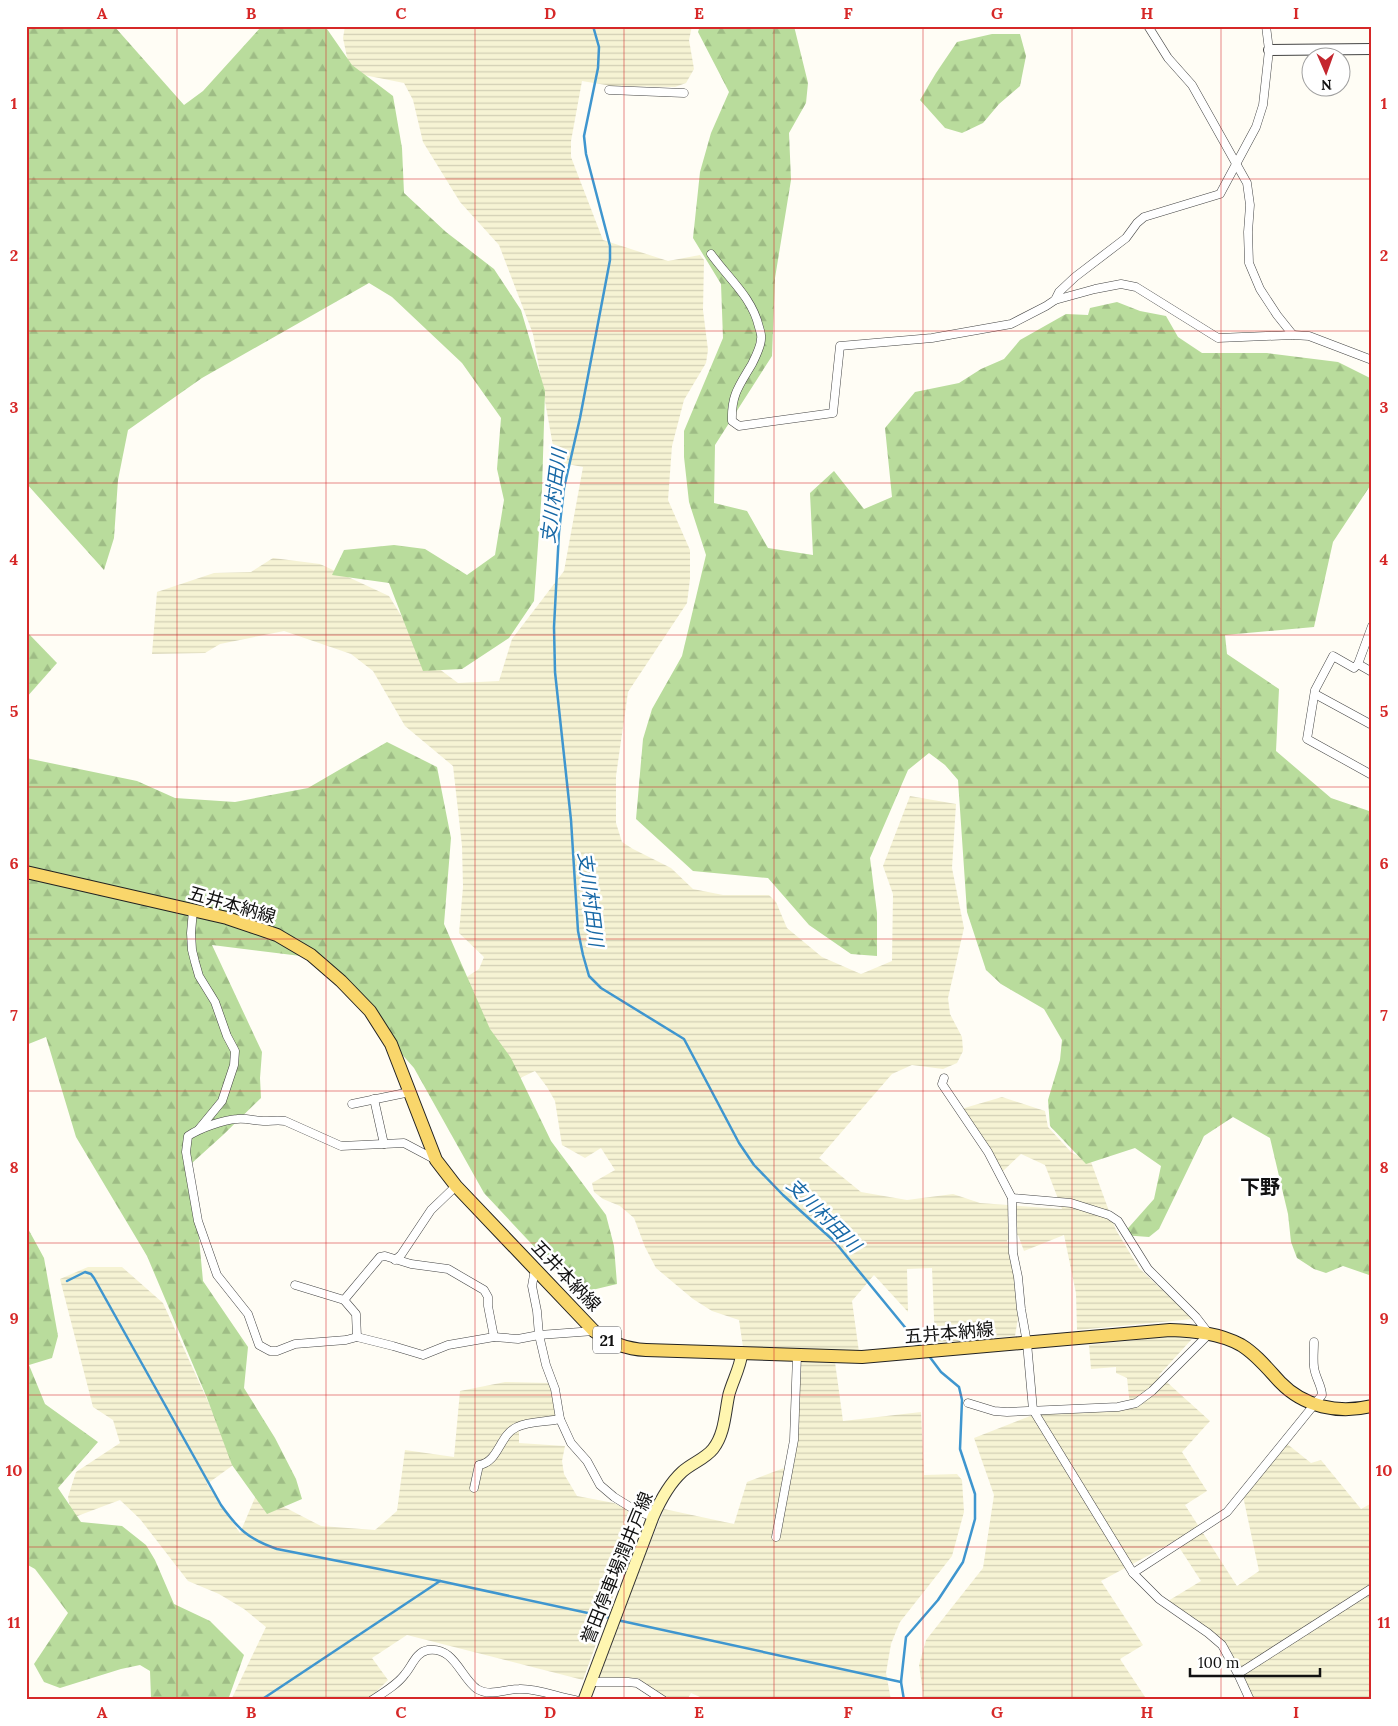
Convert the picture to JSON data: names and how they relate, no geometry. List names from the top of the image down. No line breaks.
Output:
{"streets":{"main road":["五井本納線","21","誉田停車場潤井戸線"]},"crossings":[["五井本納線","誉田停車場潤井戸線"]],"districts":["下野"],"water":["支川村田川"],"scale_bar":"100 m","north":"bottom","grid":{"columns":["A","B","C","D","E","F","G","H","I"],"rows":["1","2","3","4","5","6","7","8","9","10","11"]}}
